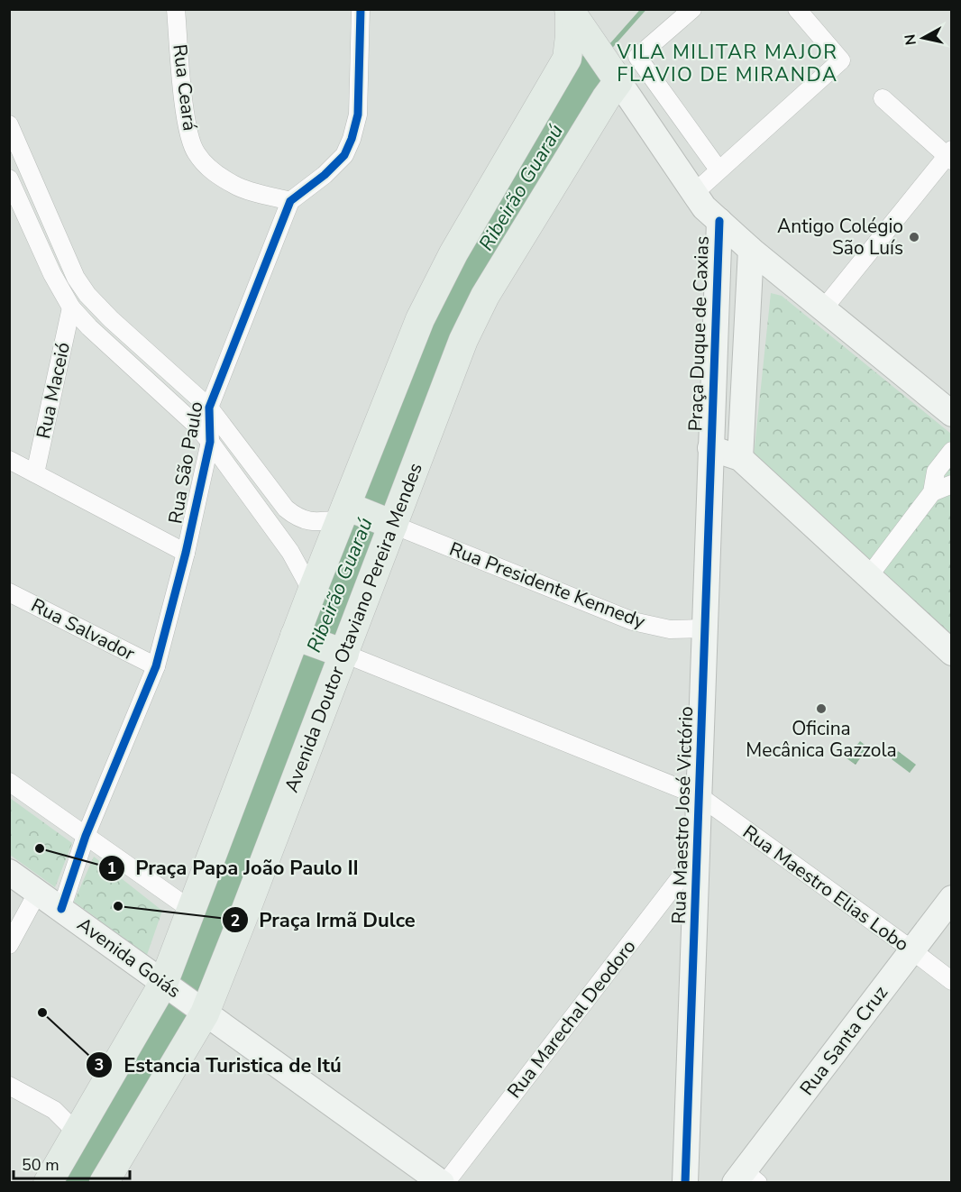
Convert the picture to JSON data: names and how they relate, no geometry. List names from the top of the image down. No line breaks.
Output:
{"streets":{"main road":["Avenida Doutor Otaviano Pereira Mendes"],"street":["Rua Ceará","Praça Duque de Caxias","Rua Maceió","Rua São Paulo","Rua Presidente Kennedy","Rua Salvador","Rua Maestro José Victório","Rua Maestro Elias Lobo","Avenida Goiás","Rua Marechal Deodoro","Rua Santa Cruz"]},"crossings":[["Rua Ceará","Rua São Paulo"],["Praça Duque de Caxias","Rua Maestro José Victório"],["Rua São Paulo","Rua Salvador"],["Rua São Paulo","Avenida Goiás"],["Rua Presidente Kennedy","Avenida Doutor Otaviano Pereira Mendes"],["Rua Presidente Kennedy","Rua Maestro José Victório"],["Avenida Doutor Otaviano Pereira Mendes","Rua Maestro Elias Lobo"],["Avenida Doutor Otaviano Pereira Mendes","Avenida Goiás"],["Rua Maestro José Victório","Rua Maestro Elias Lobo"],["Rua Maestro José Victório","Rua Marechal Deodoro"],["Rua Maestro Elias Lobo","Rua Santa Cruz"],["Avenida Goiás","Rua Marechal Deodoro"]],"districts":["VILA MILITAR MAJOR FLAVIO DE MIRANDA"],"water":["Ribeirão Guaraú"],"places":["Antigo Colégio São Luís","Oficina Mecânica Gazzola","Praça Papa João Paulo II","Praça Irmã Dulce","Estancia Turistica de Itú"],"scale_bar":"50 m","north":"left"}
